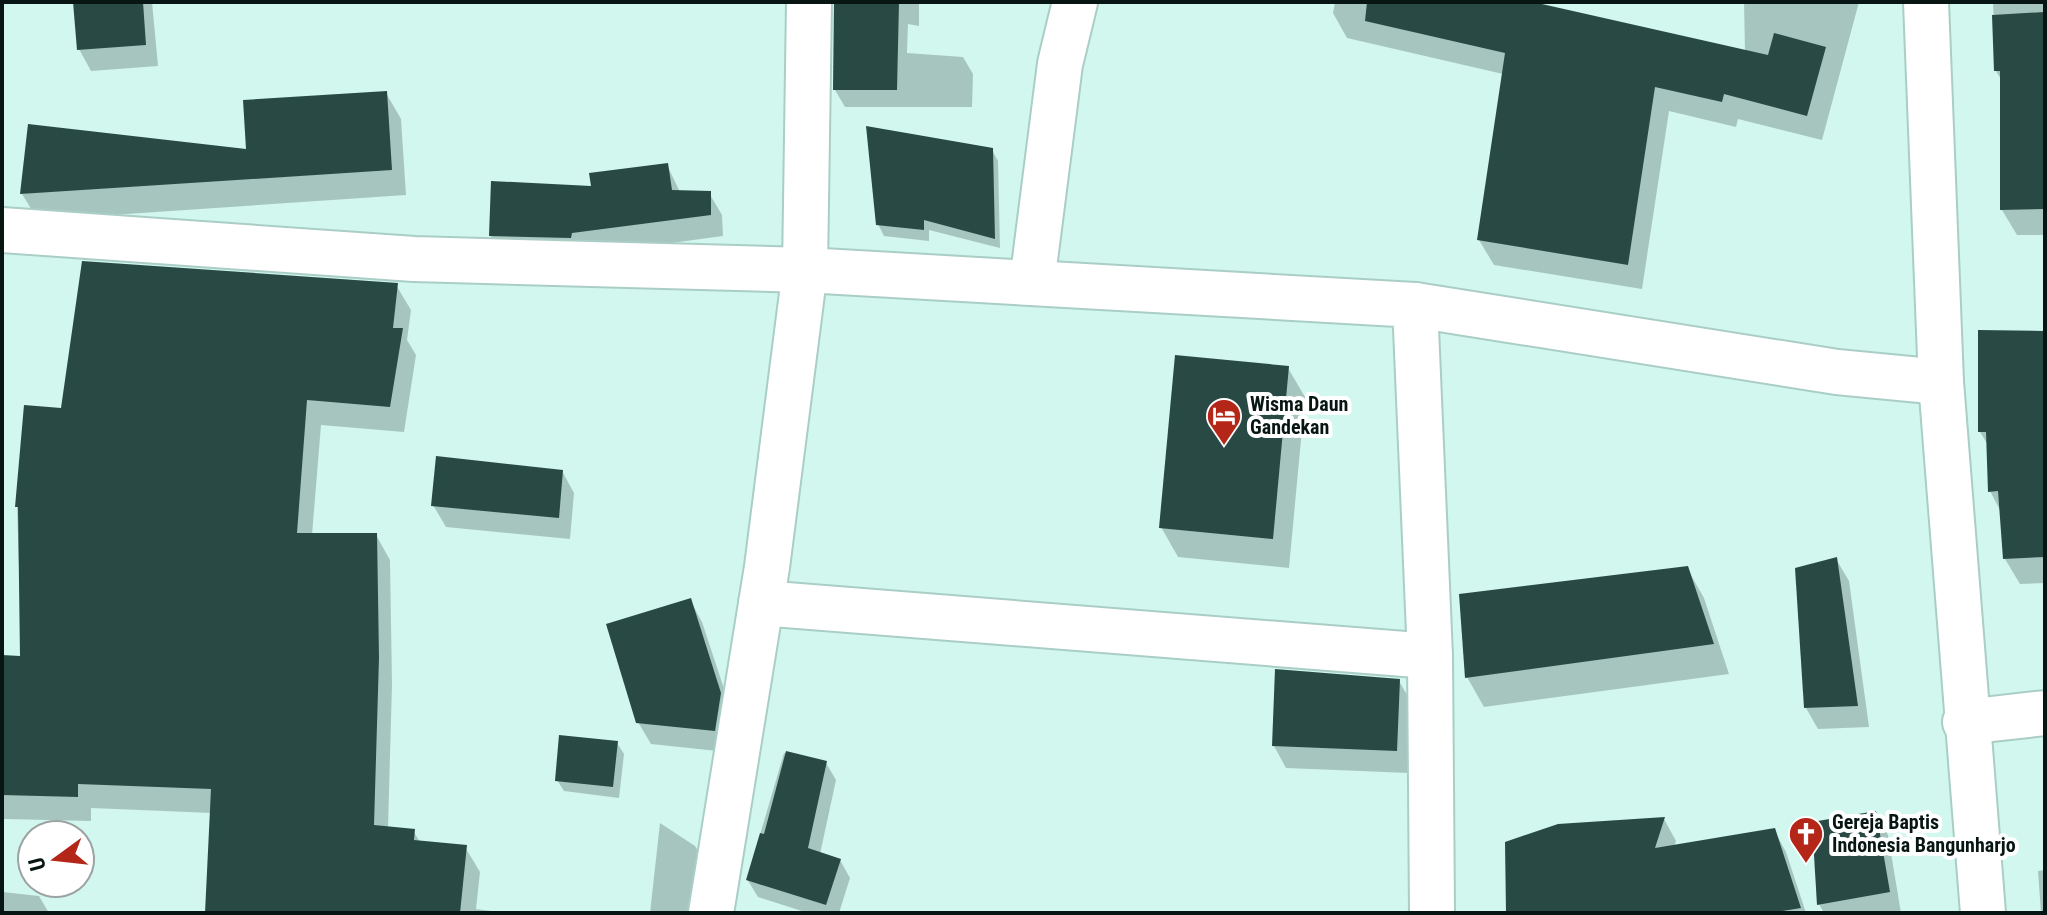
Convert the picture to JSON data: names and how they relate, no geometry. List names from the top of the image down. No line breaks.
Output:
{"places":{"hotel":["Wisma Daun Gandekan"],"church":["Gereja Baptis Indonesia Bangunharjo"]},"north":"left"}
